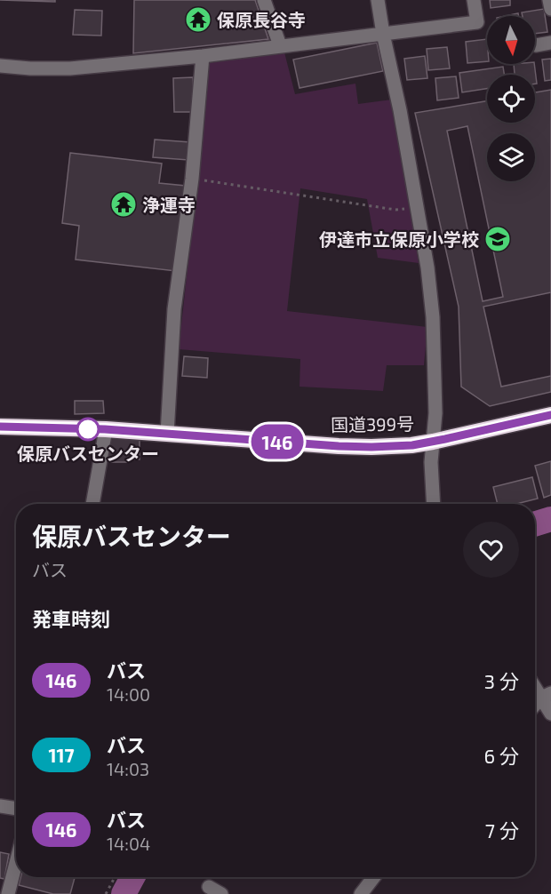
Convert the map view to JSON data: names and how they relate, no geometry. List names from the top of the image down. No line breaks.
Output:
{"streets":{"highway":["国道399号"]},"places":{"temple":["保原長谷寺","浄運寺"],"school or university":["伊達市立保原小学校"],"other":["保原バスセンター"]},"lines":["bus line 146"],"north":"bottom","page":{"on_map":"146","heading":[["保原バスセンター","バス"],"発車時刻"],"list":[{"mark":"146","name":"バス","note":"14:00","value":"3 分"},{"mark":"117","name":"バス","note":"14:03","value":"6 分"},{"mark":"146","name":"バス","note":"14:04","value":"7 分"}]}}
